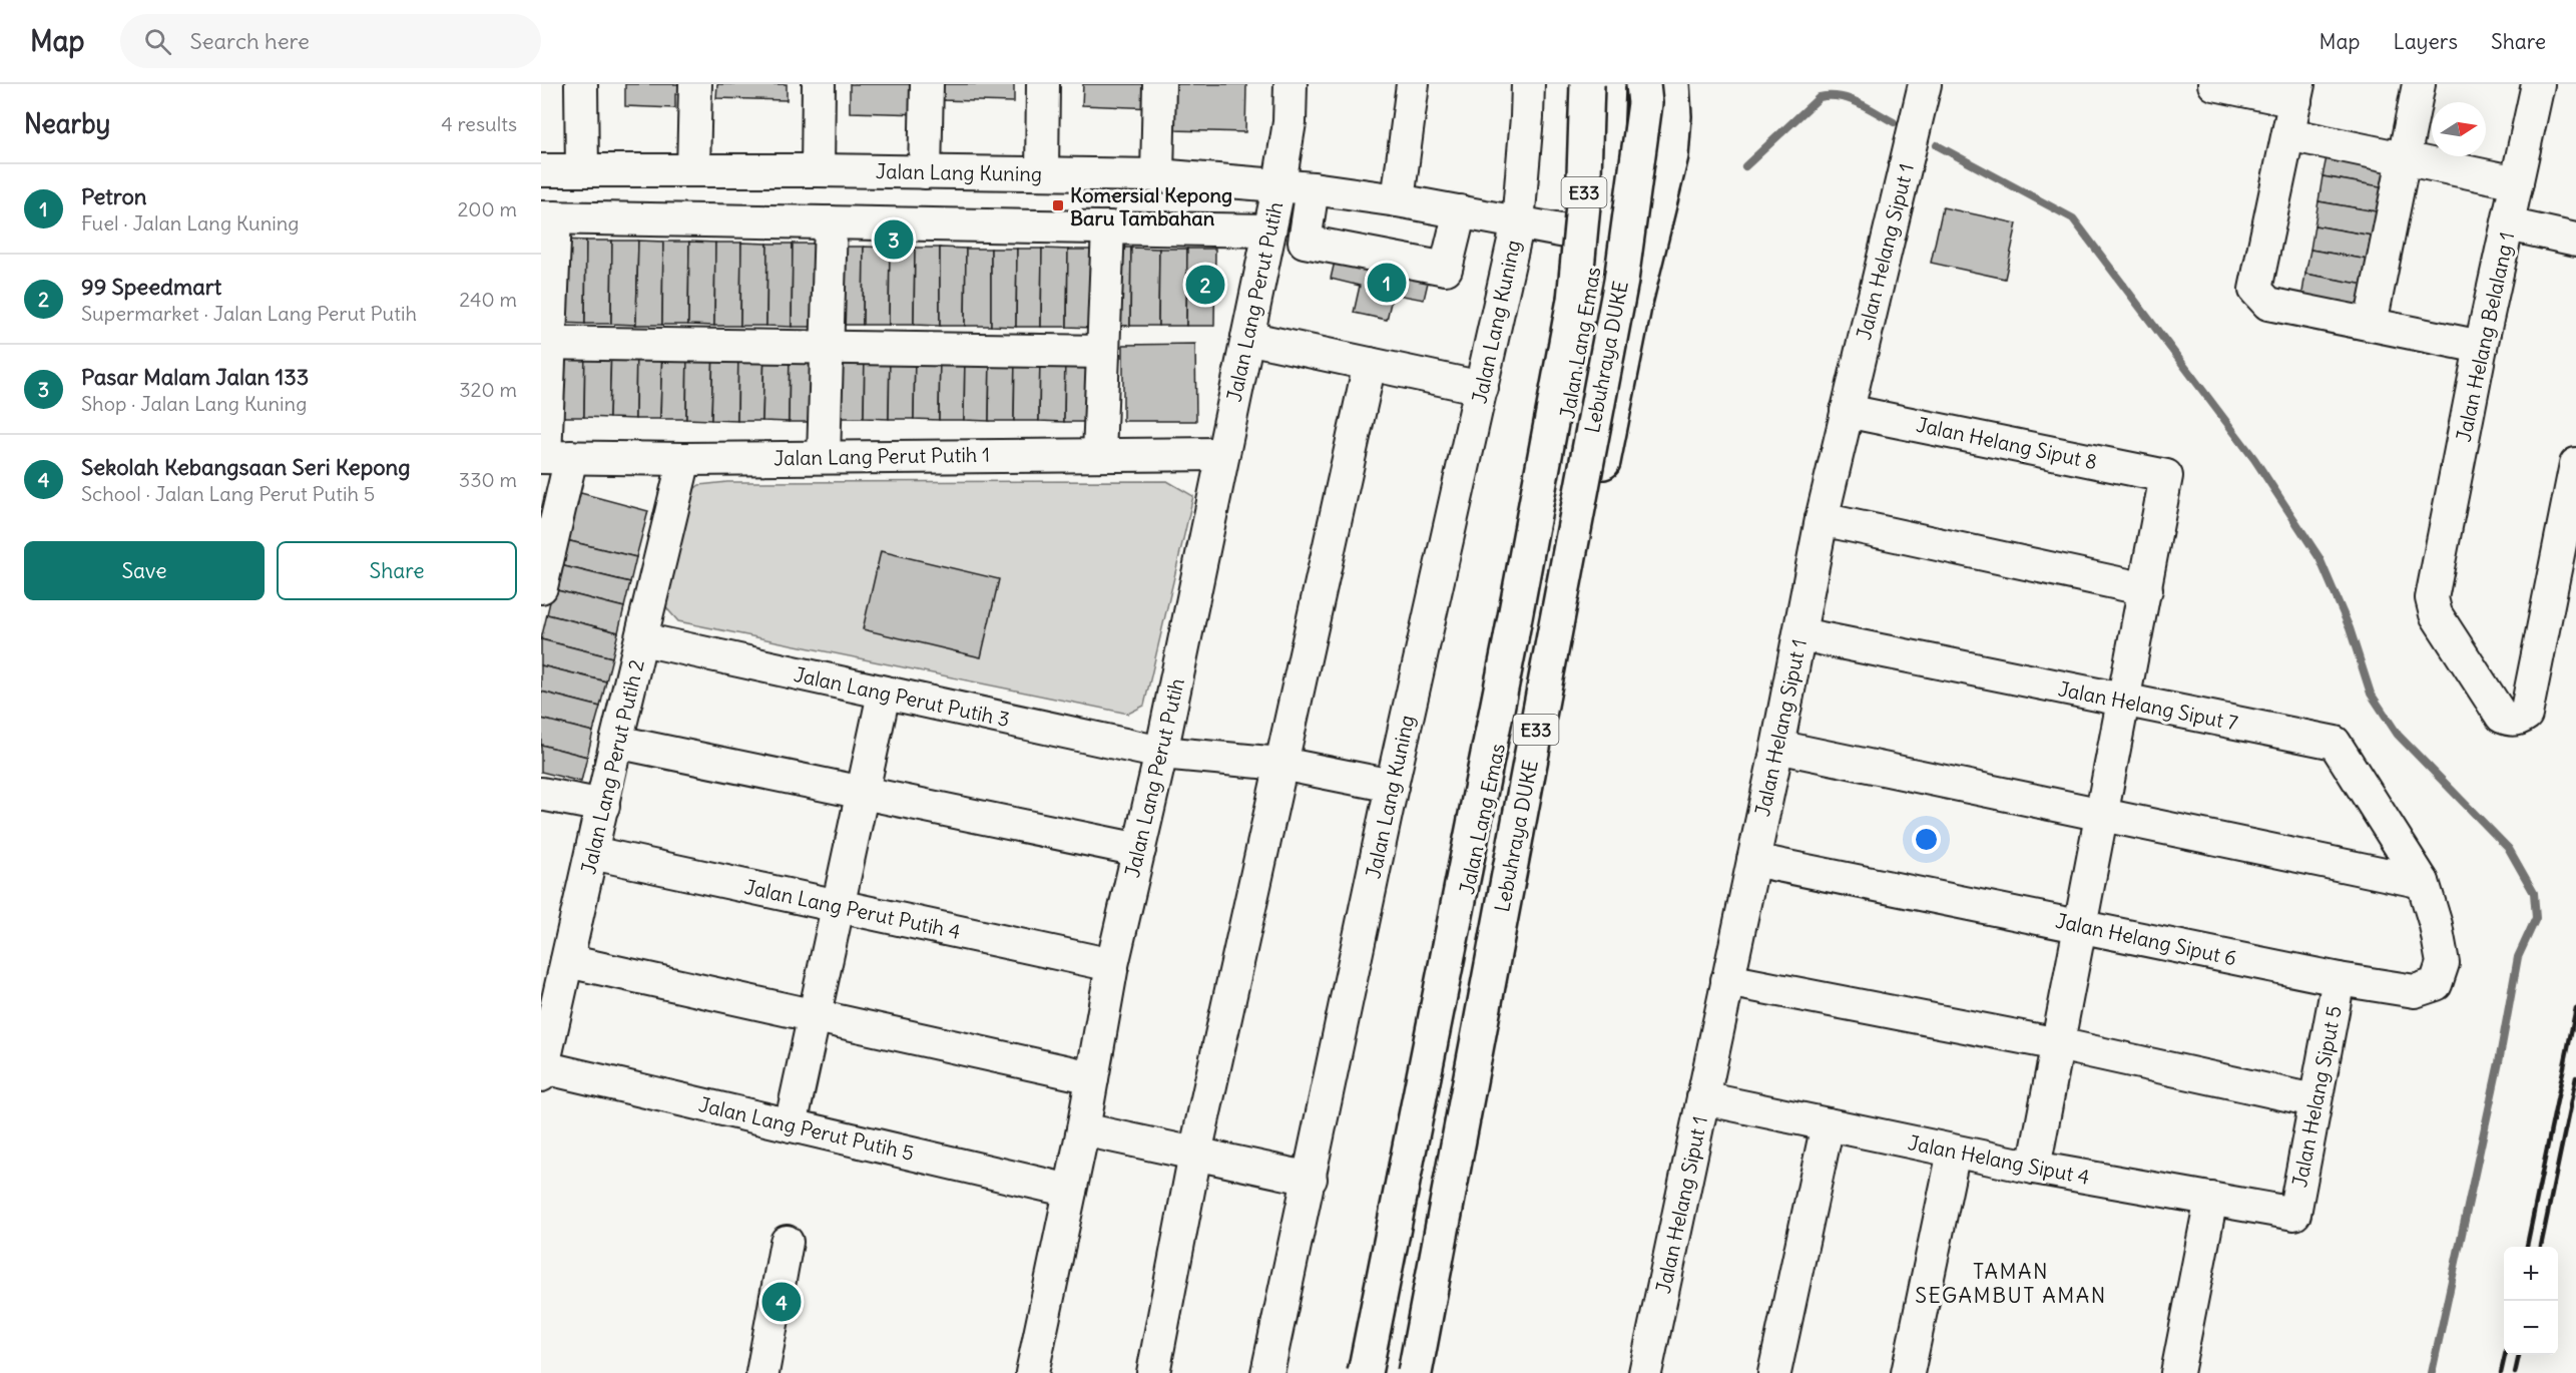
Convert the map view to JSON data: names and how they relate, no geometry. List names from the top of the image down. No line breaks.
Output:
{"streets":{"main road":["E33","Jalan Lang Emas","Lebuhraya DUKE"],"street":["Jalan Lang Kuning","Jalan Helang Siput 1","Jalan Lang Perut Putih","Jalan Helang Belalang 1","Jalan Helang Siput 8","Jalan Lang Perut Putih 1","Jalan Lang Perut Putih 3","Jalan Helang Siput 7","Jalan Lang Perut Putih 2","Jalan Lang Perut Putih 4","Jalan Helang Siput 6","Jalan Helang Siput 5","Jalan Lang Perut Putih 5","Jalan Helang Siput 4"]},"crossings":[["Jalan Lang Kuning","Jalan Lang Perut Putih"],["Jalan Lang Kuning","Jalan Lang Emas"],["Jalan Lang Kuning","Jalan Lang Perut Putih 3"],["Jalan Helang Siput 1","Jalan Helang Siput 8"],["Jalan Helang Siput 1","Jalan Helang Siput 7"],["Jalan Helang Siput 1","Jalan Helang Siput 6"],["Jalan Helang Siput 1","Jalan Helang Siput 4"],["Jalan Lang Perut Putih","Jalan Lang Perut Putih 1"],["Jalan Lang Perut Putih","Jalan Lang Perut Putih 3"],["Jalan Lang Perut Putih","Jalan Lang Perut Putih 4"],["Jalan Lang Perut Putih","Jalan Lang Perut Putih 5"],["Jalan Lang Emas","Lebuhraya DUKE"],["Jalan Lang Perut Putih 1","Jalan Lang Perut Putih 2"],["Jalan Lang Perut Putih 3","Jalan Lang Perut Putih 2"],["Jalan Helang Siput 7","Jalan Helang Siput 6"],["Jalan Lang Perut Putih 2","Jalan Lang Perut Putih 4"],["Jalan Lang Perut Putih 2","Jalan Lang Perut Putih 5"],["Jalan Helang Siput 6","Jalan Helang Siput 5"],["Jalan Helang Siput 5","Jalan Helang Siput 4"]],"districts":["TAMAN SEGAMBUT AMAN"],"places":{"transit":["Komersial Kepong Baru Tambahan"]},"north":"right","page":{"header":"Map","search":"Search here","nav":["Map","Layers","Share"],"heading":["Nearby","4 results"],"list":[{"mark":"1","name":"Petron","note":"Fuel · Jalan Lang Kuning","value":"200 m"},{"mark":"2","name":"99 Speedmart","note":"Supermarket · Jalan Lang Perut Putih","value":"240 m"},{"mark":"3","name":"Pasar Malam Jalan 133","note":"Shop · Jalan Lang Kuning","value":"320 m"},{"mark":"4","name":"Sekolah Kebangsaan Seri Kepong","note":"School · Jalan Lang Perut Putih 5","value":"330 m"}],"pins":["3","1","2","4"],"buttons":["Save","Share"],"map_buttons":["+","−"]}}
